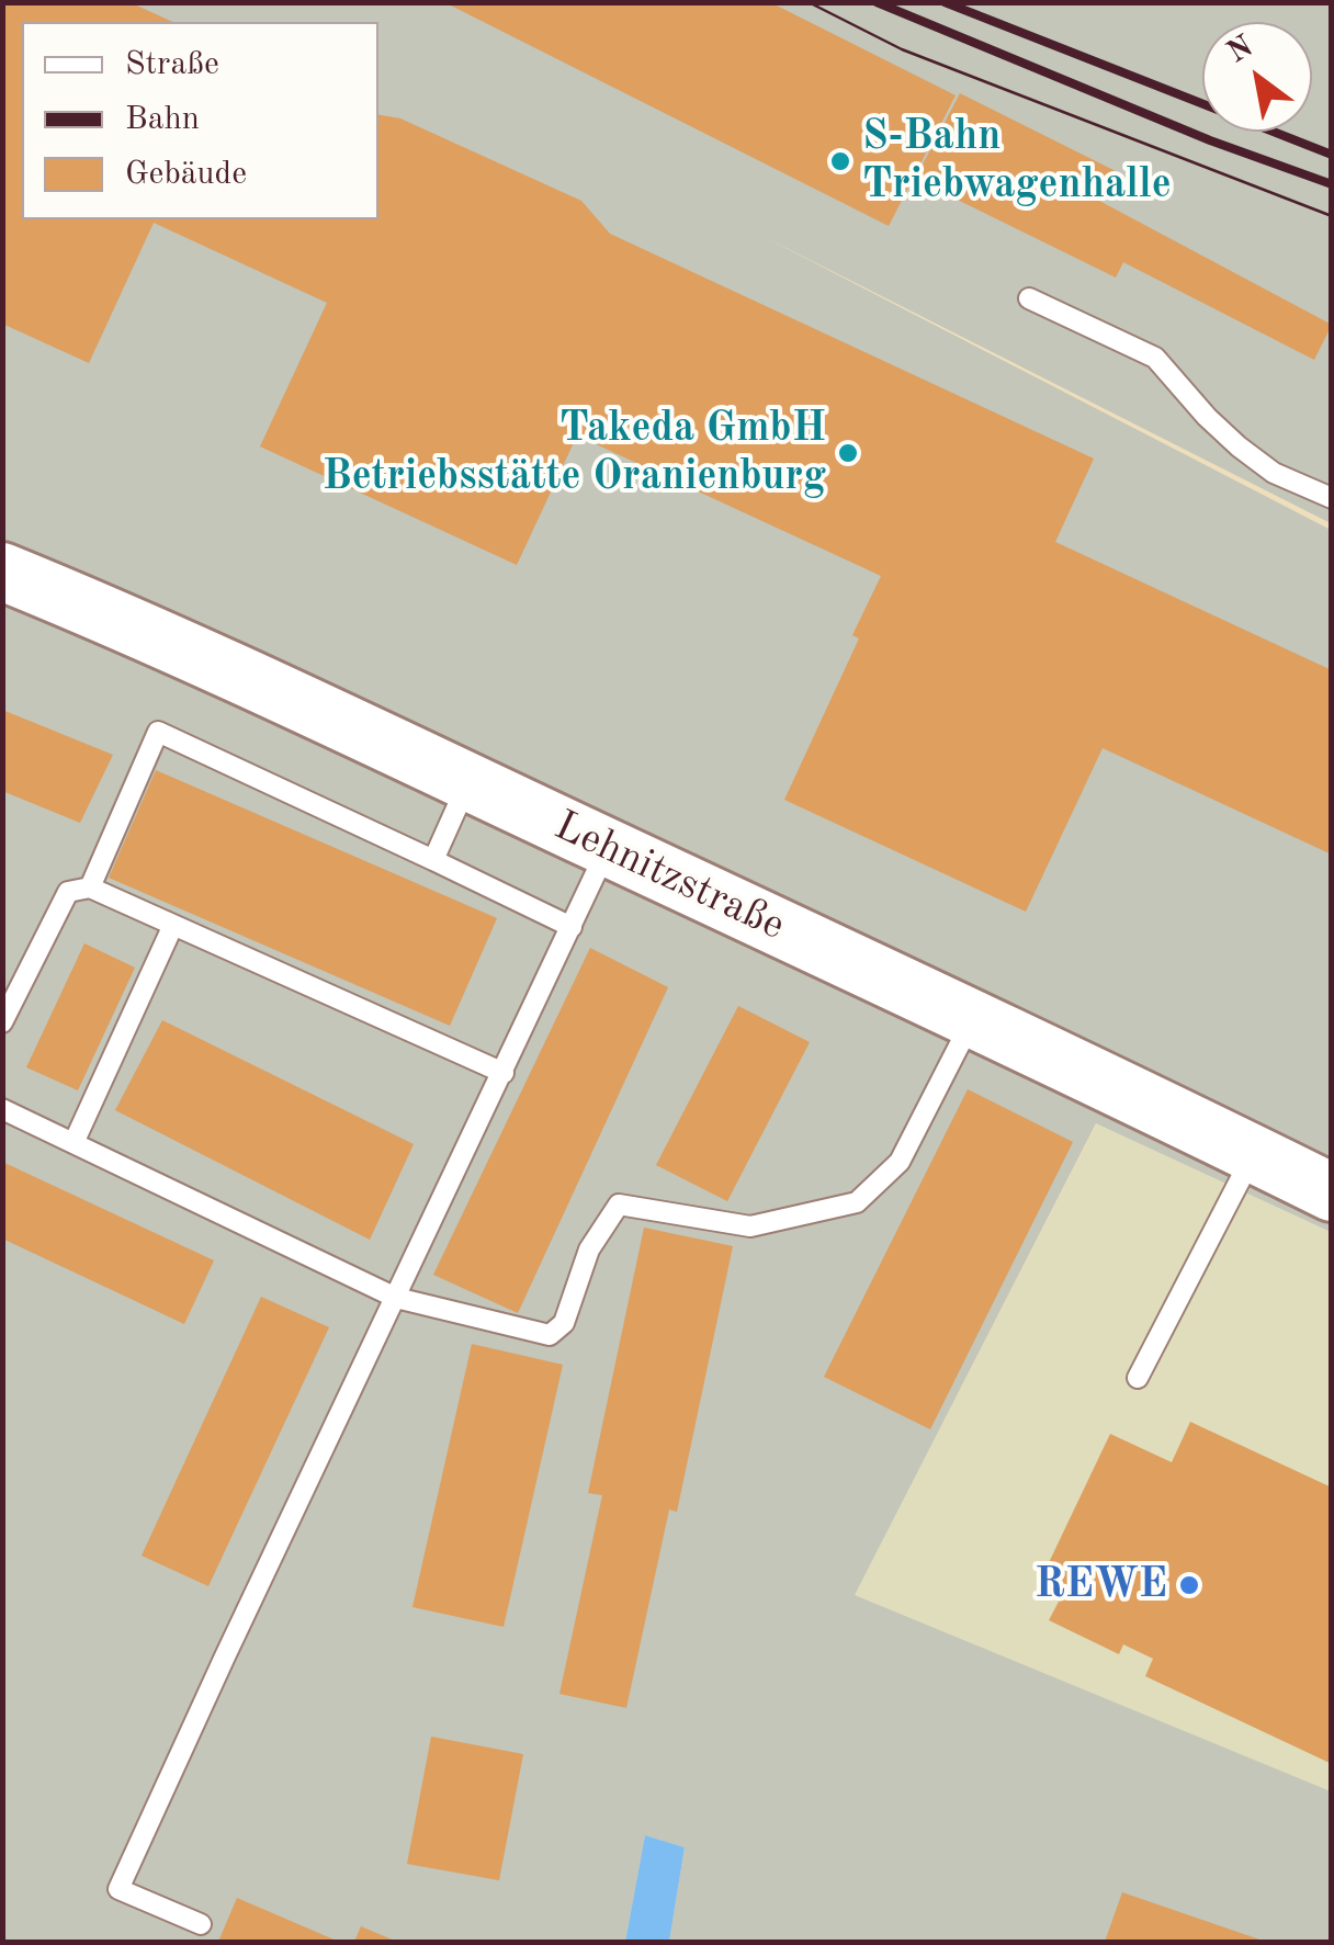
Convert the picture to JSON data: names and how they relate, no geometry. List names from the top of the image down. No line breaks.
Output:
{"streets":{"main road":["Lehnitzstraße"]},"places":["S-Bahn Triebwagenhalle","Takeda GmbH Betriebsstätte Oranienburg","REWE"],"legend":["Straße","Bahn","Gebäude"],"north":"top left"}
